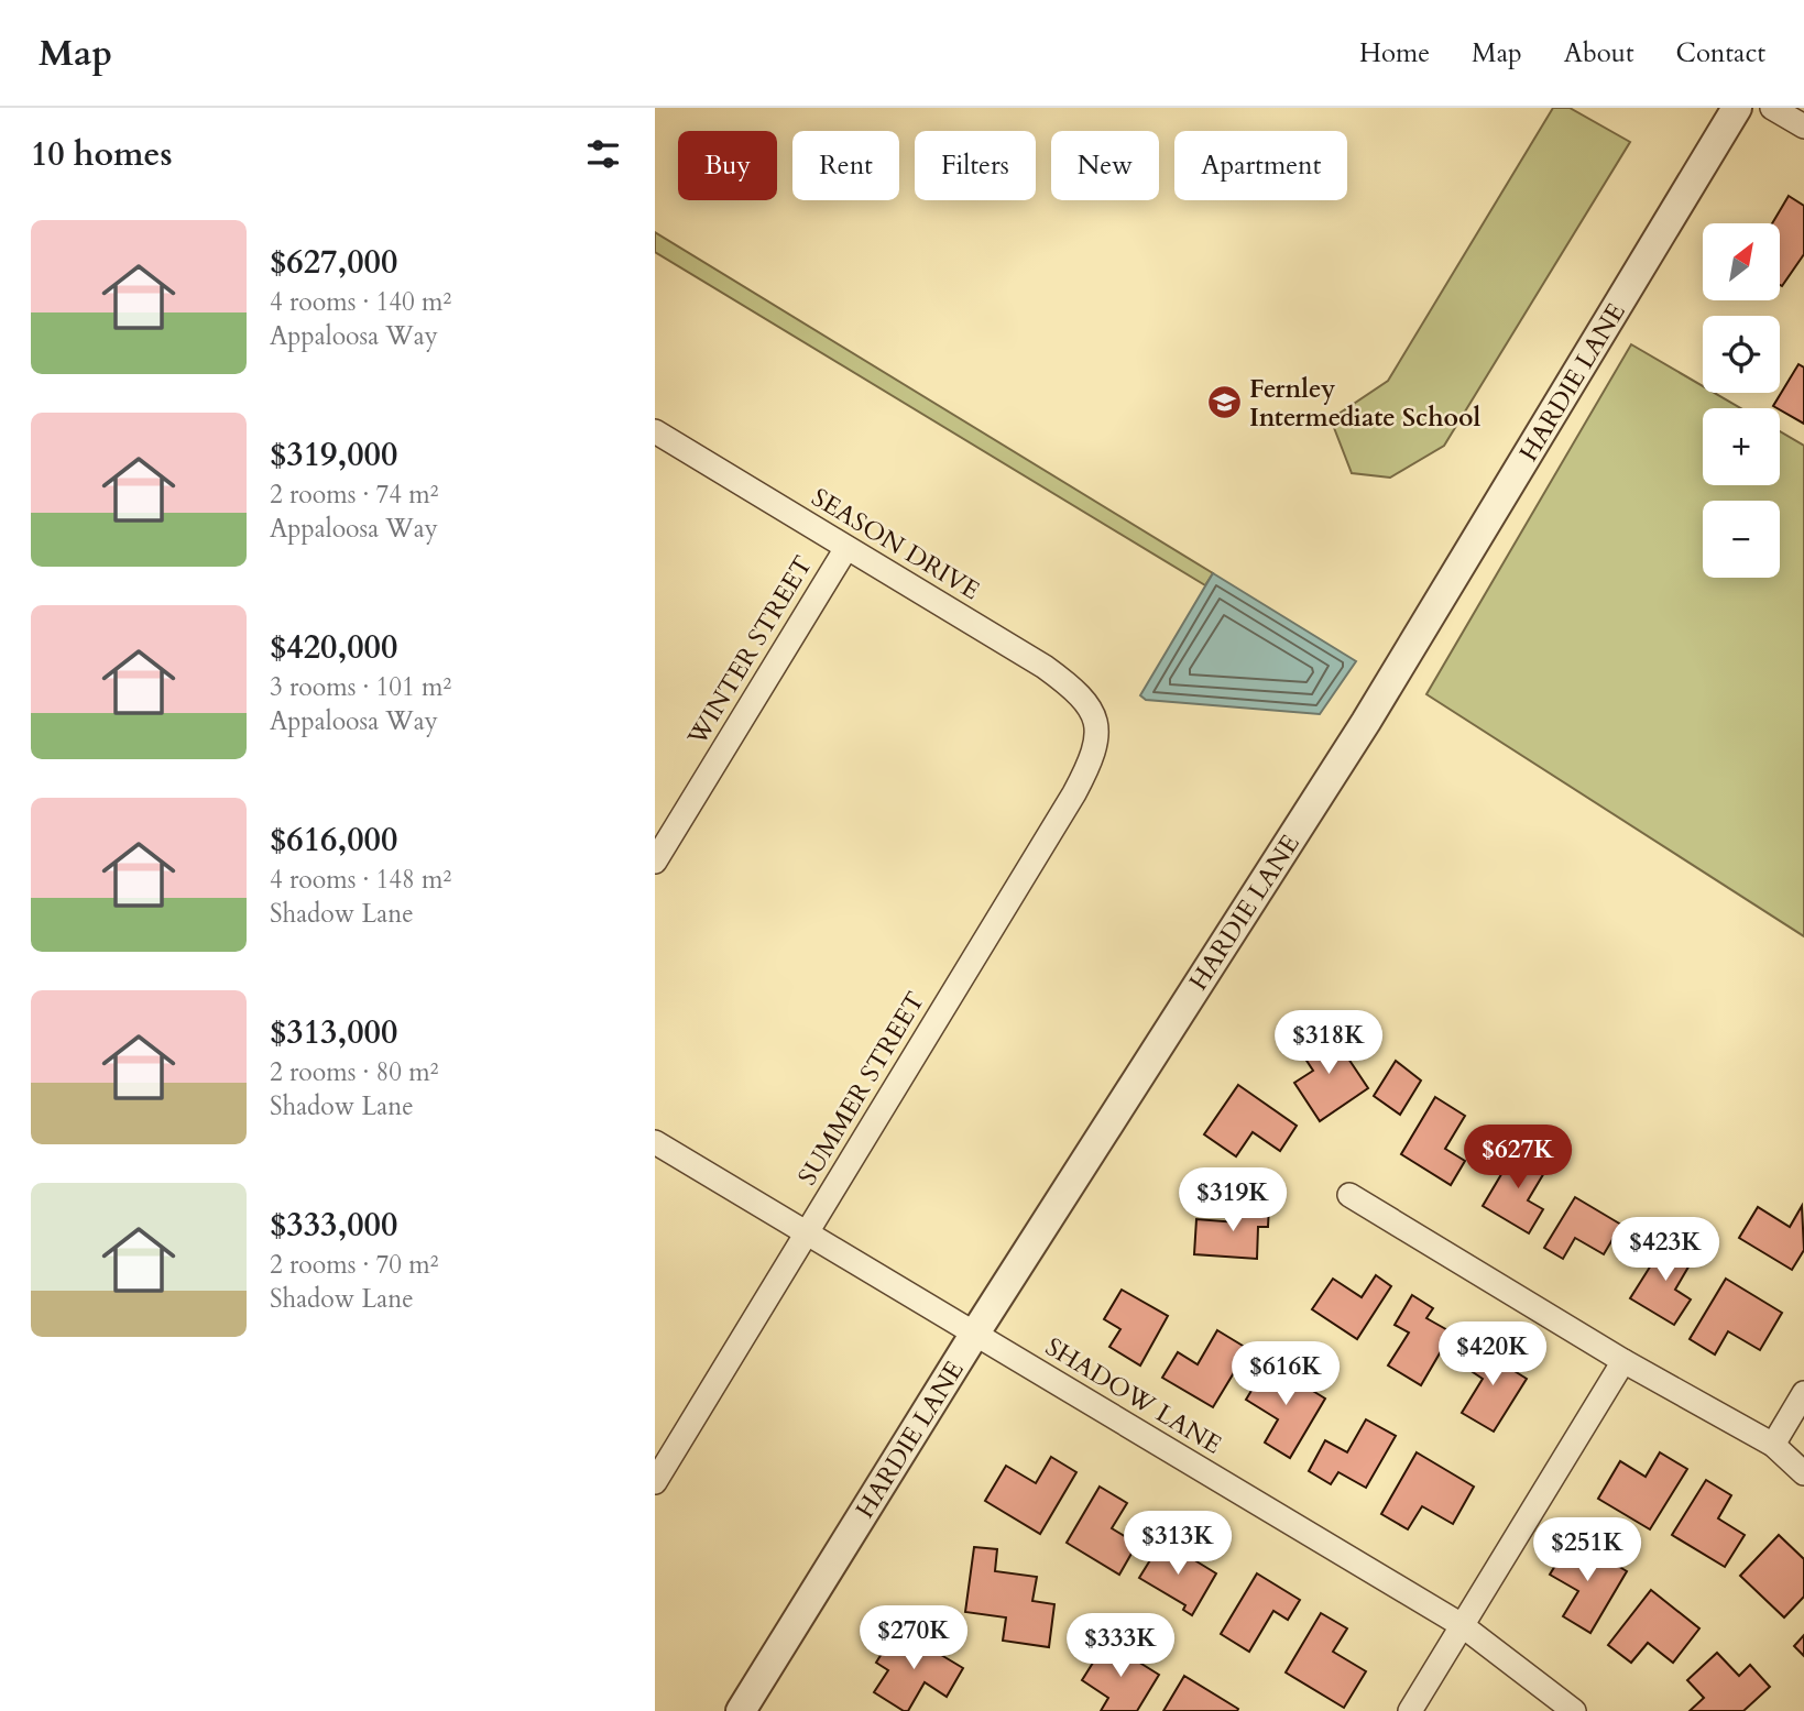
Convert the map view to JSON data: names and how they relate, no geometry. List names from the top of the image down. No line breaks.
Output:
{"streets":{"street":["HARDIE LANE","SEASON DRIVE","WINTER STREET","SUMMER STREET","SHADOW LANE"]},"crossings":[["HARDIE LANE","SHADOW LANE"],["SEASON DRIVE","WINTER STREET"],["SEASON DRIVE","SUMMER STREET"],["SUMMER STREET","SHADOW LANE"]],"places":{"school or university":["Fernley Intermediate School"]},"north":"top right","page":{"header":"Map","nav":["Home","Map","About","Contact"],"heading":"10 homes","chip":["Buy","Rent","Filters","New","Apartment"],"list":[{"name":"$627,000","note":"4 rooms · 140 m² · Appaloosa Way"},{"name":"$319,000","note":"2 rooms · 74 m² · Appaloosa Way"},{"name":"$420,000","note":"3 rooms · 101 m² · Appaloosa Way"},{"name":"$616,000","note":"4 rooms · 148 m² · Shadow Lane"},{"name":"$313,000","note":"2 rooms · 80 m² · Shadow Lane"},{"name":"$333,000","note":"2 rooms · 70 m² · Shadow Lane"}],"map_buttons":["+","−"],"price":["$318K","$627K","$319K","$423K","$420K","$616K","$313K","$251K","$270K","$333K"]}}
